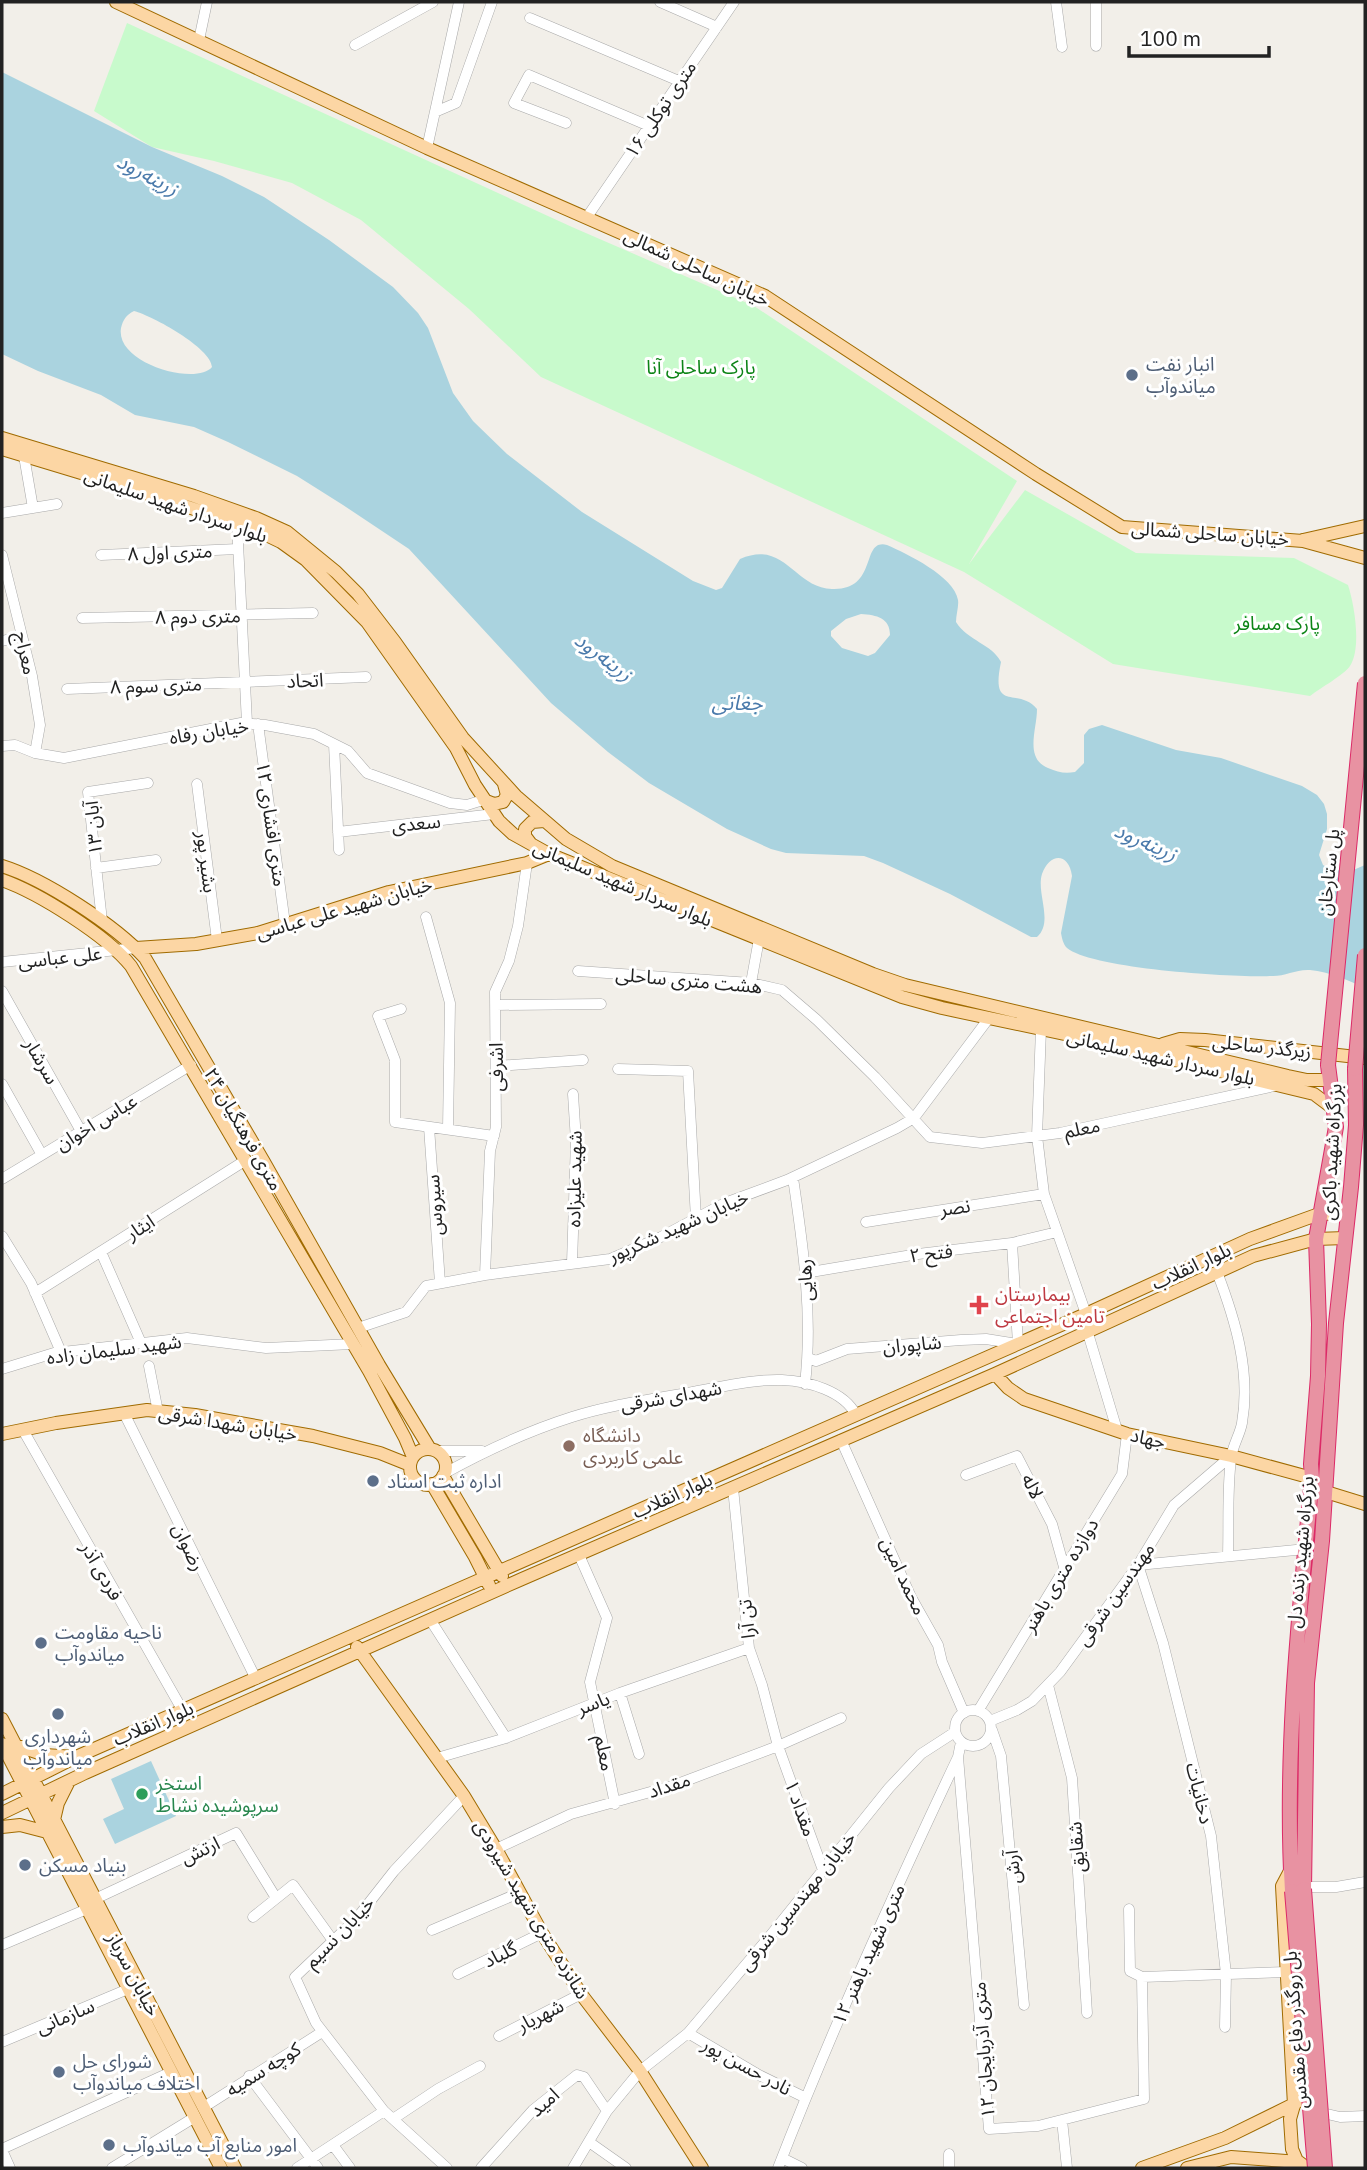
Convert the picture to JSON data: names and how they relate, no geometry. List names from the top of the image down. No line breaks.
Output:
{"streets":{"highway":["پل ستارخان","بزرگراه شهید باکری","بزرگراه شهید زنده دل","بل روگذر دفاع مقدس"],"main road":["خیابان ساحلی شمالی","بلوار سردار شهید سلیمانی","خیابان شهید علی عباسی","زیرگذر ساحلی","۲۴ متری فرهنگیان","بلوار انقلاب","خیابان شهدا شرقی","جهاد","شانزده متری شهید شیرودی","خیابان سرباز"],"street":["۱۶ متری توکلی","۸ متری اول","۸ متری دوم","معراج","اتحاد","۸ متری سوم","خیابان رفاه","سعدی","۱۲ متری افشاری","۱۳ آبان","بشیر پور","علی عباسی","هشت متری ساحلی","سرشار","اشرفی","عباس اخوان","معلم","شهید علیزاده","سیروس","نصر","خیابان شهید شکرپور","ایثار","فتح ۲","رهایی","شاپوران","شهید سلیمان زاده","شهدای شرقی","لاله","رضوان","فردی آذر","دوازده متری باهنر","محمد امین","مهندسین شرقی","تن آرا","یاسر","مقداد","دخانیات","مقداد ۱","شقایق","ارتش","آرش","خیابان مهندسین شرقی","خیابان نسیم","گلباد","۱۲ متری شهید باهنر","شهریار","سازمانی","۱۲ متری آذربایجان","نادر حسن پور","کوچه سمیه","امید"]},"crossings":[["۱۶ متری توکلی","خیابان ساحلی شمالی"],["بلوار سردار شهید سلیمانی","خیابان رفاه"],["بلوار سردار شهید سلیمانی","سعدی"],["بلوار سردار شهید سلیمانی","۱۲ متری افشاری"],["بلوار سردار شهید سلیمانی","پل ستارخان"],["بلوار سردار شهید سلیمانی","خیابان شهید علی عباسی"],["بلوار سردار شهید سلیمانی","زیرگذر ساحلی"],["بلوار سردار شهید سلیمانی","معلم"],["بلوار سردار شهید سلیمانی","بزرگراه شهید باکری"],["۸ متری اول","۱۲ متری افشاری"],["۸ متری دوم","۱۲ متری افشاری"],["معراج","خیابان رفاه"],["اتحاد","۸ متری سوم"],["اتحاد","۱۲ متری افشاری"],["۸ متری سوم","۱۲ متری افشاری"],["خیابان رفاه","۱۲ متری افشاری"],["۱۲ متری افشاری","خیابان شهید علی عباسی"],["۱۳ آبان","۲۴ متری فرهنگیان"],["بشیر پور","خیابان شهید علی عباسی"],["پل ستارخان","بزرگراه شهید باکری"],["خیابان شهید علی عباسی","علی عباسی"],["خیابان شهید علی عباسی","اشرفی"],["خیابان شهید علی عباسی","۲۴ متری فرهنگیان"],["علی عباسی","۲۴ متری فرهنگیان"],["هشت متری ساحلی","معلم"],["هشت متری ساحلی","خیابان شهید شکرپور"],["سرشار","عباس اخوان"],["اشرفی","خیابان شهید شکرپور"],["عباس اخوان","۲۴ متری فرهنگیان"],["معلم","خیابان شهید شکرپور"],["معلم","بلوار انقلاب"],["معلم","یاسر"],["معلم","مقداد"],["۲۴ متری فرهنگیان","خیابان شهید شکرپور"],["۲۴ متری فرهنگیان","ایثار"],["۲۴ متری فرهنگیان","شهید سلیمان زاده"],["۲۴ متری فرهنگیان","شهدای شرقی"],["۲۴ متری فرهنگیان","خیابان شهدا شرقی"],["بزرگراه شهید باکری","بلوار انقلاب"],["بزرگراه شهید باکری","بزرگراه شهید زنده دل"],["شهید علیزاده","خیابان شهید شکرپور"],["سیروس","خیابان شهید شکرپور"],["خیابان شهید شکرپور","رهایی"],["فتح ۲","رهایی"],["بلوار انقلاب","شاپوران"],["بلوار انقلاب","شهدای شرقی"],["بلوار انقلاب","جهاد"],["بلوار انقلاب","رضوان"],["بلوار انقلاب","بزرگراه شهید زنده دل"],["بلوار انقلاب","فردی آذر"],["بلوار انقلاب","محمد امین"],["بلوار انقلاب","تن آرا"],["بلوار انقلاب","شانزده متری شهید شیرودی"],["بلوار انقلاب","خیابان سرباز"],["رهایی","شاپوران"],["رهایی","شهدای شرقی"],["شهدای شرقی","خیابان شهدا شرقی"],["خیابان شهدا شرقی","رضوان"],["خیابان شهدا شرقی","فردی آذر"],["جهاد","بزرگراه شهید زنده دل"],["جهاد","دوازده متری باهنر"],["جهاد","مهندسین شرقی"],["لاله","دوازده متری باهنر"],["بزرگراه شهید زنده دل","بل روگذر دفاع مقدس"],["دوازده متری باهنر","محمد امین"],["دوازده متری باهنر","مهندسین شرقی"],["دوازده متری باهنر","آرش"],["دوازده متری باهنر","خیابان مهندسین شرقی"],["دوازده متری باهنر","۱۲ متری شهید باهنر"],["محمد امین","مهندسین شرقی"],["محمد امین","آرش"],["محمد امین","خیابان مهندسین شرقی"],["محمد امین","۱۲ متری شهید باهنر"],["مهندسین شرقی","دخانیات"],["مهندسین شرقی","شقایق"],["مهندسین شرقی","آرش"],["مهندسین شرقی","خیابان مهندسین شرقی"],["مهندسین شرقی","۱۲ متری شهید باهنر"],["تن آرا","یاسر"],["تن آرا","مقداد"],["تن آرا","مقداد ۱"],["یاسر","شانزده متری شهید شیرودی"],["مقداد","مقداد ۱"],["مقداد","شانزده متری شهید شیرودی"],["مقداد ۱","خیابان مهندسین شرقی"],["ارتش","خیابان سرباز"],["آرش","خیابان مهندسین شرقی"],["آرش","۱۲ متری شهید باهنر"],["خیابان مهندسین شرقی","شانزده متری شهید شیرودی"],["خیابان مهندسین شرقی","۱۲ متری شهید باهنر"],["خیابان مهندسین شرقی","نادر حسن پور"],["خیابان مهندسین شرقی","امید"],["شانزده متری شهید شیرودی","خیابان نسیم"],["شانزده متری شهید شیرودی","گلباد"],["شانزده متری شهید شیرودی","شهریار"],["خیابان نسیم","کوچه سمیه"],["۱۲ متری شهید باهنر","۱۲ متری آذربایجان"],["۱۲ متری شهید باهنر","نادر حسن پور"],["خیابان سرباز","سازمانی"],["خیابان سرباز","کوچه سمیه"]],"water":["زرینه‌رود","جغاتی"],"parks":["پارک ساحلی آنا","پارک مسافر"],"places":{"other":["انبار نفت میاندوآب","دانشگاه علمی کاربردی","اداره ثبت اسناد","ناحیه مقاومت میاندوآب","شهرداری میاندوآب","استخر سرپوشیده نشاط","بنیاد مسکن","شورای حل اختلاف میاندوآب","امور منابع آب میاندوآب"],"health":["بیمارستان تامین اجتماعی"]},"scale_bar":"100 m"}
